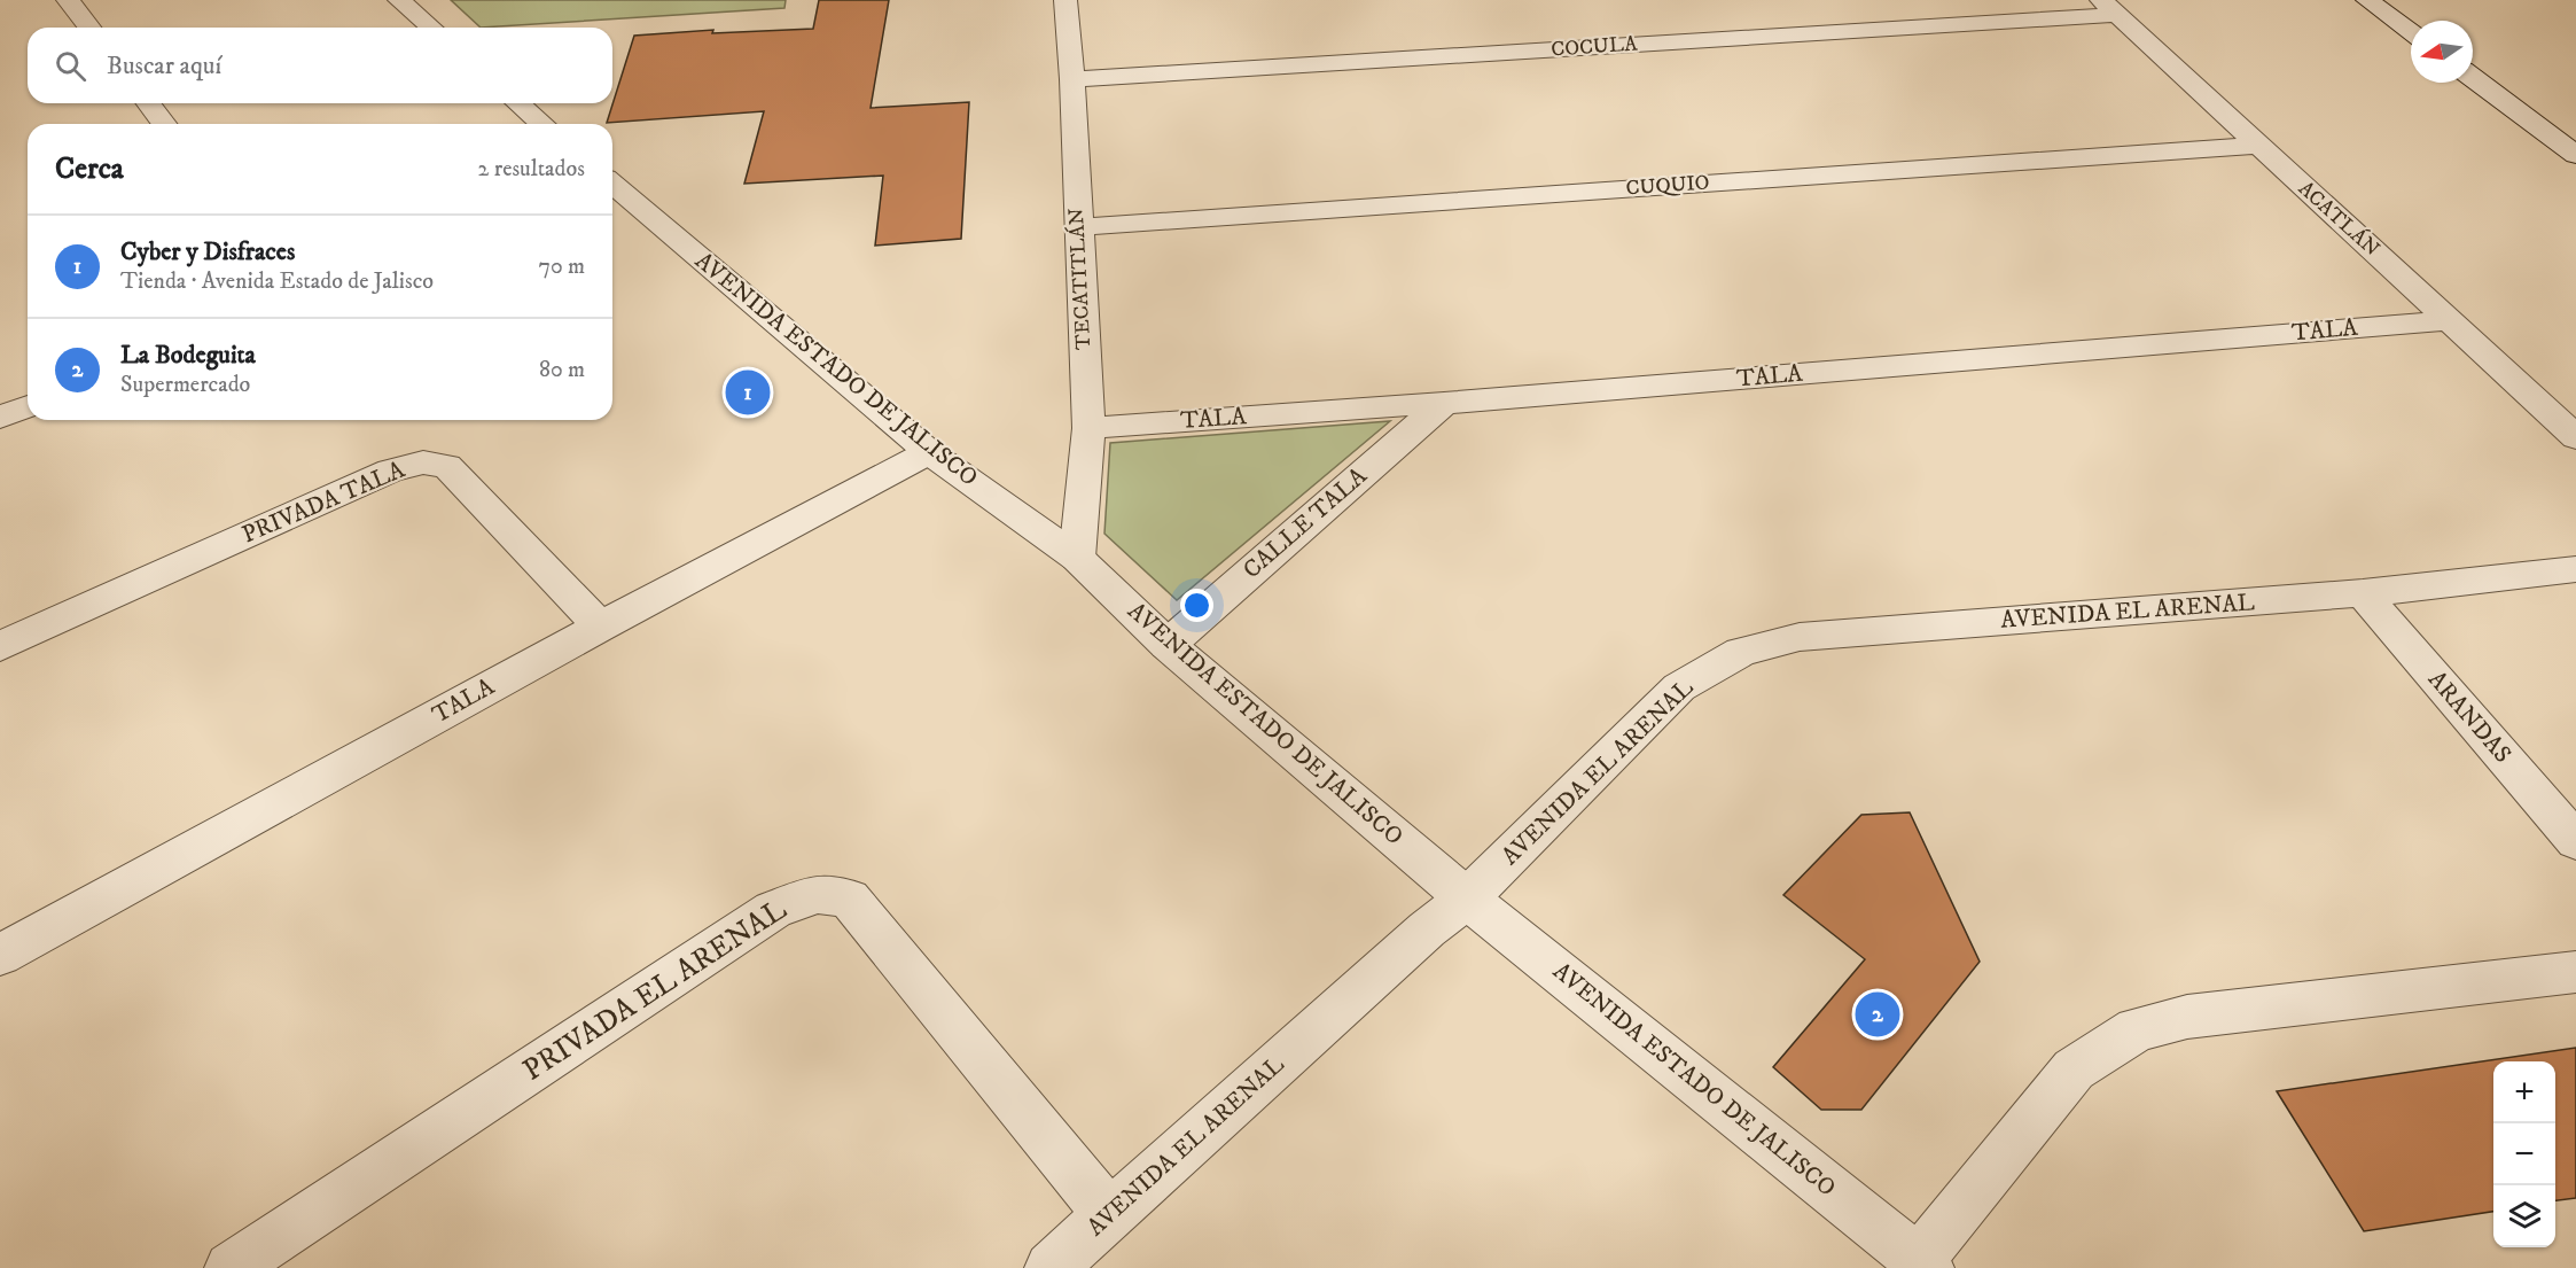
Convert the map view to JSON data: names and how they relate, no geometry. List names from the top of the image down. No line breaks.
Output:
{"streets":{"street":["COCULA","CUQUIO","ACATLÁN","TECATITLÁN","TALA","AVENIDA ESTADO DE JALISCO","PRIVADA TALA","CALLE TALA","AVENIDA EL ARENAL","ARANDAS","PRIVADA EL ARENAL"]},"crossings":[["COCULA","ACATLÁN"],["COCULA","TECATITLÁN"],["CUQUIO","ACATLÁN"],["CUQUIO","TECATITLÁN"],["ACATLÁN","TALA"],["TECATITLÁN","TALA"],["TECATITLÁN","AVENIDA ESTADO DE JALISCO"],["TALA","AVENIDA ESTADO DE JALISCO"],["TALA","PRIVADA TALA"],["TALA","CALLE TALA"],["AVENIDA ESTADO DE JALISCO","CALLE TALA"],["AVENIDA ESTADO DE JALISCO","AVENIDA EL ARENAL"],["AVENIDA EL ARENAL","ARANDAS"],["AVENIDA EL ARENAL","PRIVADA EL ARENAL"]],"north":"left","page":{"search":"Buscar aquí","heading":["Cerca","2 resultados"],"list":[{"mark":"1","name":"Cyber y Disfraces","note":"Tienda · Avenida Estado de Jalisco","value":"70 m"},{"mark":"2","name":"La Bodeguita","note":"Supermercado","value":"80 m"}],"pins":["1","2"],"map_buttons":["+","−"]}}
